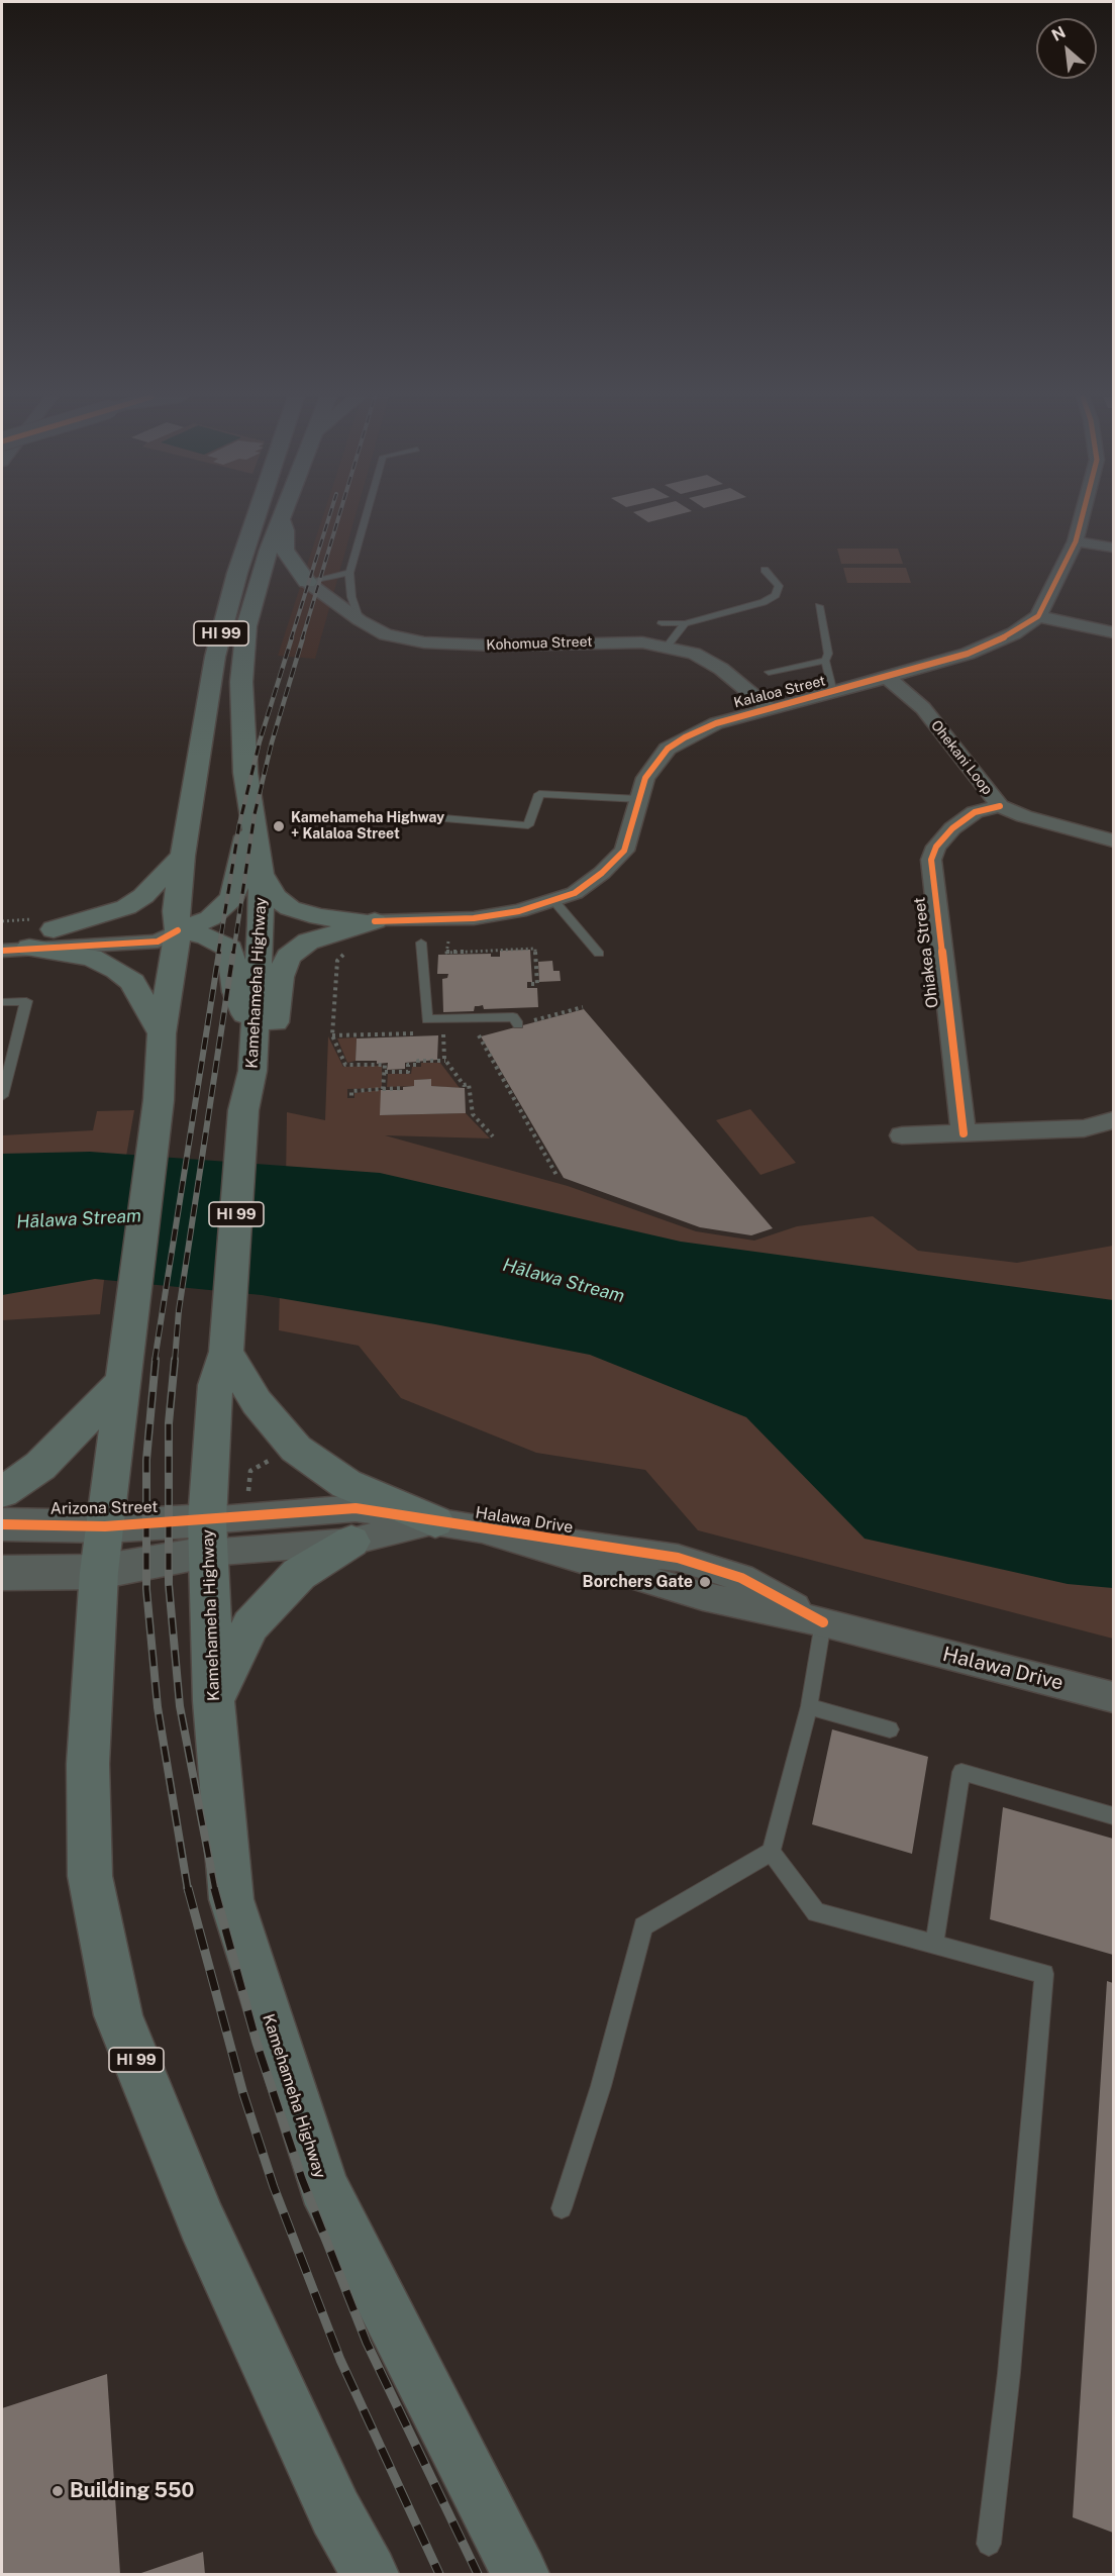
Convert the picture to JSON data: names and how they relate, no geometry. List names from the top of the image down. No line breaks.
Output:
{"streets":{"main road":["HI 99","Kamehameha Highway"],"street":["Kohomua Street","Kalaloa Street","Ohekani Loop","Ohiakea Street","Arizona Street","Halawa Drive"]},"crossings":[["HI 99","Arizona Street"],["Kohomua Street","Kalaloa Street"],["Kalaloa Street","Ohekani Loop"],["Ohekani Loop","Ohiakea Street"],["Kamehameha Highway","Arizona Street"],["Kamehameha Highway","Halawa Drive"],["Arizona Street","Halawa Drive"]],"water":["Hālawa Stream"],"places":["Kamehameha Highway + Kalaloa Street","Borchers Gate","Building 550"],"north":"top left"}
